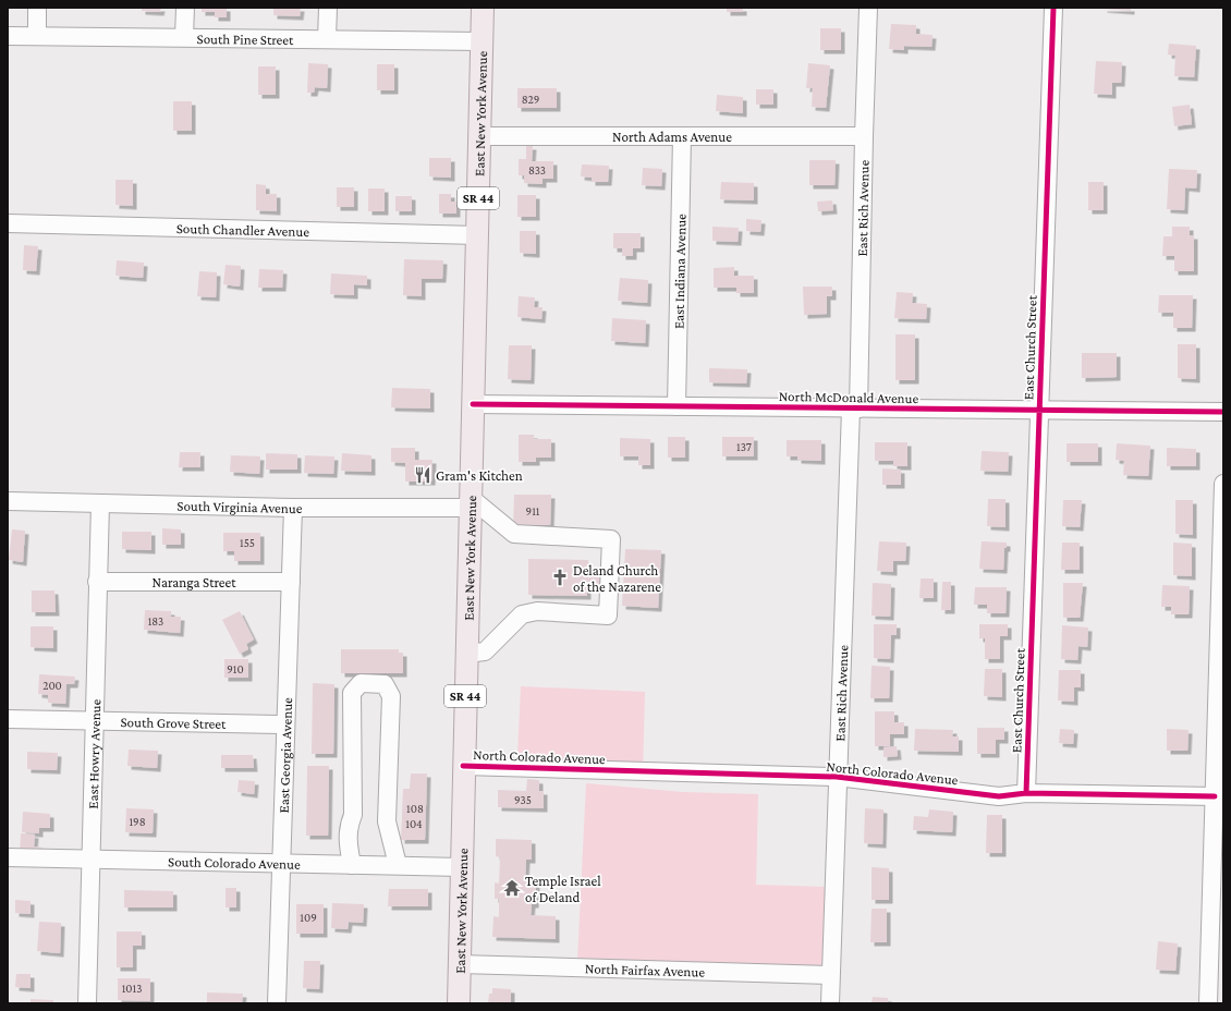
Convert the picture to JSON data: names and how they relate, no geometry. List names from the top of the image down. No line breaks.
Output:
{"streets":{"main road":["East New York Avenue","SR 44"],"street":["South Pine Street","North Adams Avenue","East Rich Avenue","South Chandler Avenue","East Indiana Avenue","East Church Street","North McDonald Avenue","South Virginia Avenue","Naranga Street","South Grove Street","East Howry Avenue","East Georgia Avenue","North Colorado Avenue","South Colorado Avenue","North Fairfax Avenue"]},"crossings":[["South Pine Street","East New York Avenue"],["East New York Avenue","North Adams Avenue"],["East New York Avenue","South Chandler Avenue"],["East New York Avenue","North McDonald Avenue"],["East New York Avenue","South Virginia Avenue"],["East New York Avenue","North Colorado Avenue"],["East New York Avenue","South Colorado Avenue"],["East New York Avenue","North Fairfax Avenue"],["North Adams Avenue","East Rich Avenue"],["North Adams Avenue","East Indiana Avenue"],["East Rich Avenue","North McDonald Avenue"],["East Rich Avenue","North Colorado Avenue"],["East Rich Avenue","North Fairfax Avenue"],["East Indiana Avenue","North McDonald Avenue"],["East Church Street","North McDonald Avenue"],["East Church Street","North Colorado Avenue"],["South Virginia Avenue","East Howry Avenue"],["South Virginia Avenue","East Georgia Avenue"],["Naranga Street","East Howry Avenue"],["Naranga Street","East Georgia Avenue"],["South Grove Street","East Howry Avenue"],["South Grove Street","East Georgia Avenue"],["East Howry Avenue","South Colorado Avenue"],["East Georgia Avenue","South Colorado Avenue"]],"places":{"restaurant":["Gram's Kitchen"],"church":["Deland Church of the Nazarene"],"temple":["Temple Israel of Deland"]},"house_numbers":["829","833","137","911","155","183","910","200","935","108","198","104","109","1013"]}
